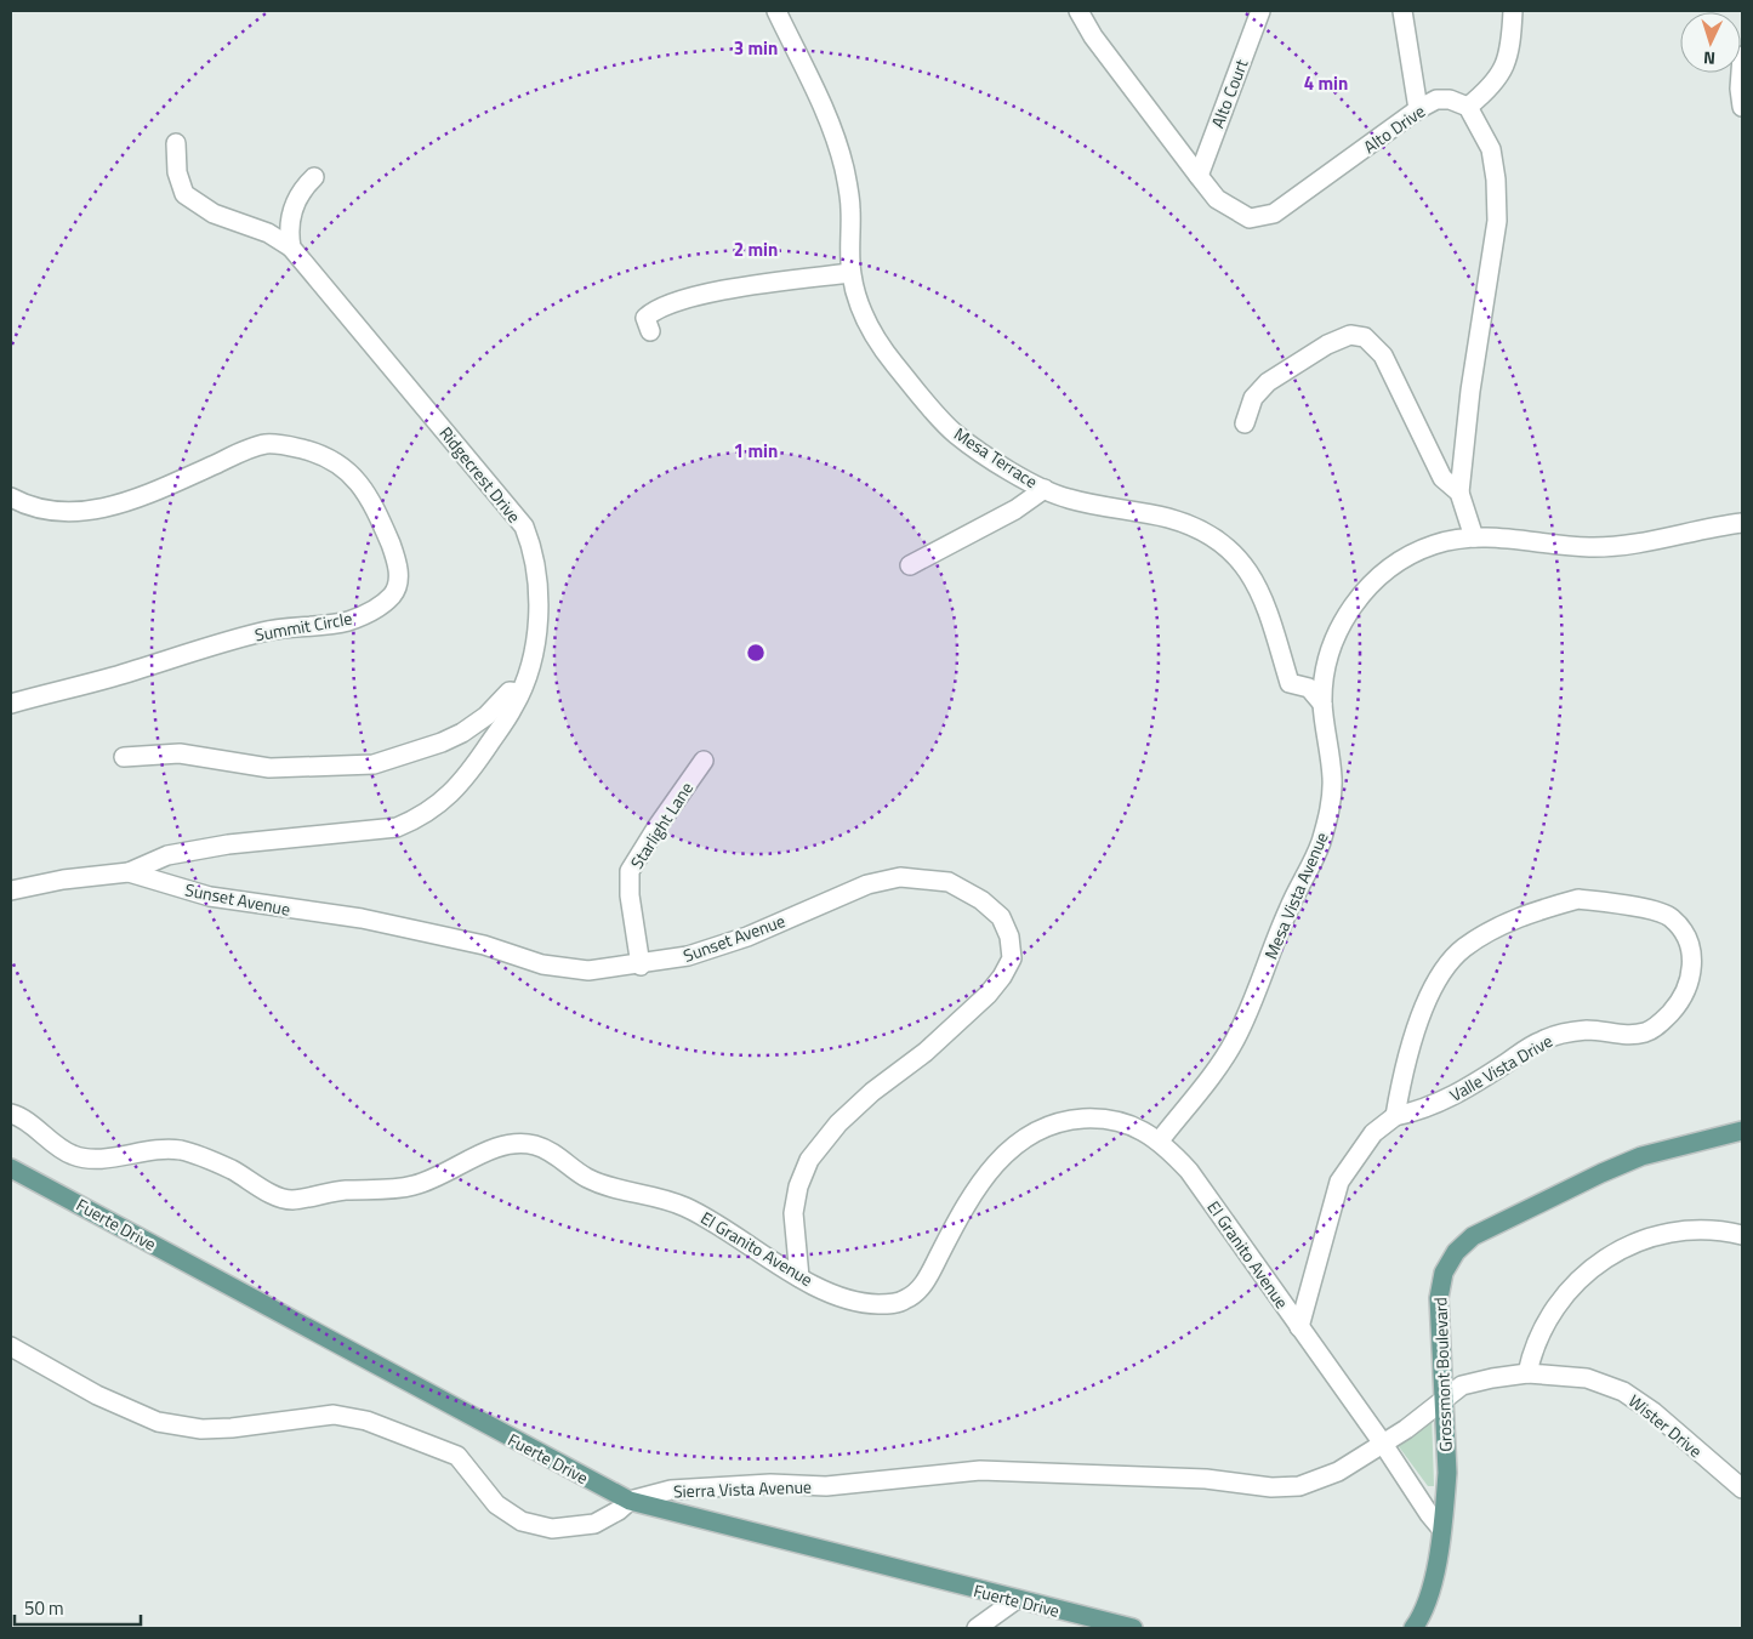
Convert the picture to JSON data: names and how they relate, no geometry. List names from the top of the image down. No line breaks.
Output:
{"streets":{"main road":["Fuerte Drive","Grossmont Boulevard"],"street":["Alto Court","Alto Drive","Mesa Terrace","Ridgecrest Drive","Summit Circle","Starlight Lane","Mesa Vista Avenue","Sunset Avenue","Valle Vista Drive","El Granito Avenue","Wister Drive","Sierra Vista Avenue"]},"crossings":[["Alto Court","Alto Drive"],["Mesa Terrace","Mesa Vista Avenue"],["Ridgecrest Drive","Sunset Avenue"],["Starlight Lane","Sunset Avenue"],["Mesa Vista Avenue","El Granito Avenue"],["Sunset Avenue","El Granito Avenue"],["Valle Vista Drive","El Granito Avenue"],["Fuerte Drive","Sierra Vista Avenue"],["El Granito Avenue","Grossmont Boulevard"],["El Granito Avenue","Wister Drive"],["El Granito Avenue","Sierra Vista Avenue"],["Grossmont Boulevard","Wister Drive"],["Wister Drive","Sierra Vista Avenue"]],"scale_bar":"50 m","north":"bottom","rings":["3 min","4 min","2 min","1 min"]}
